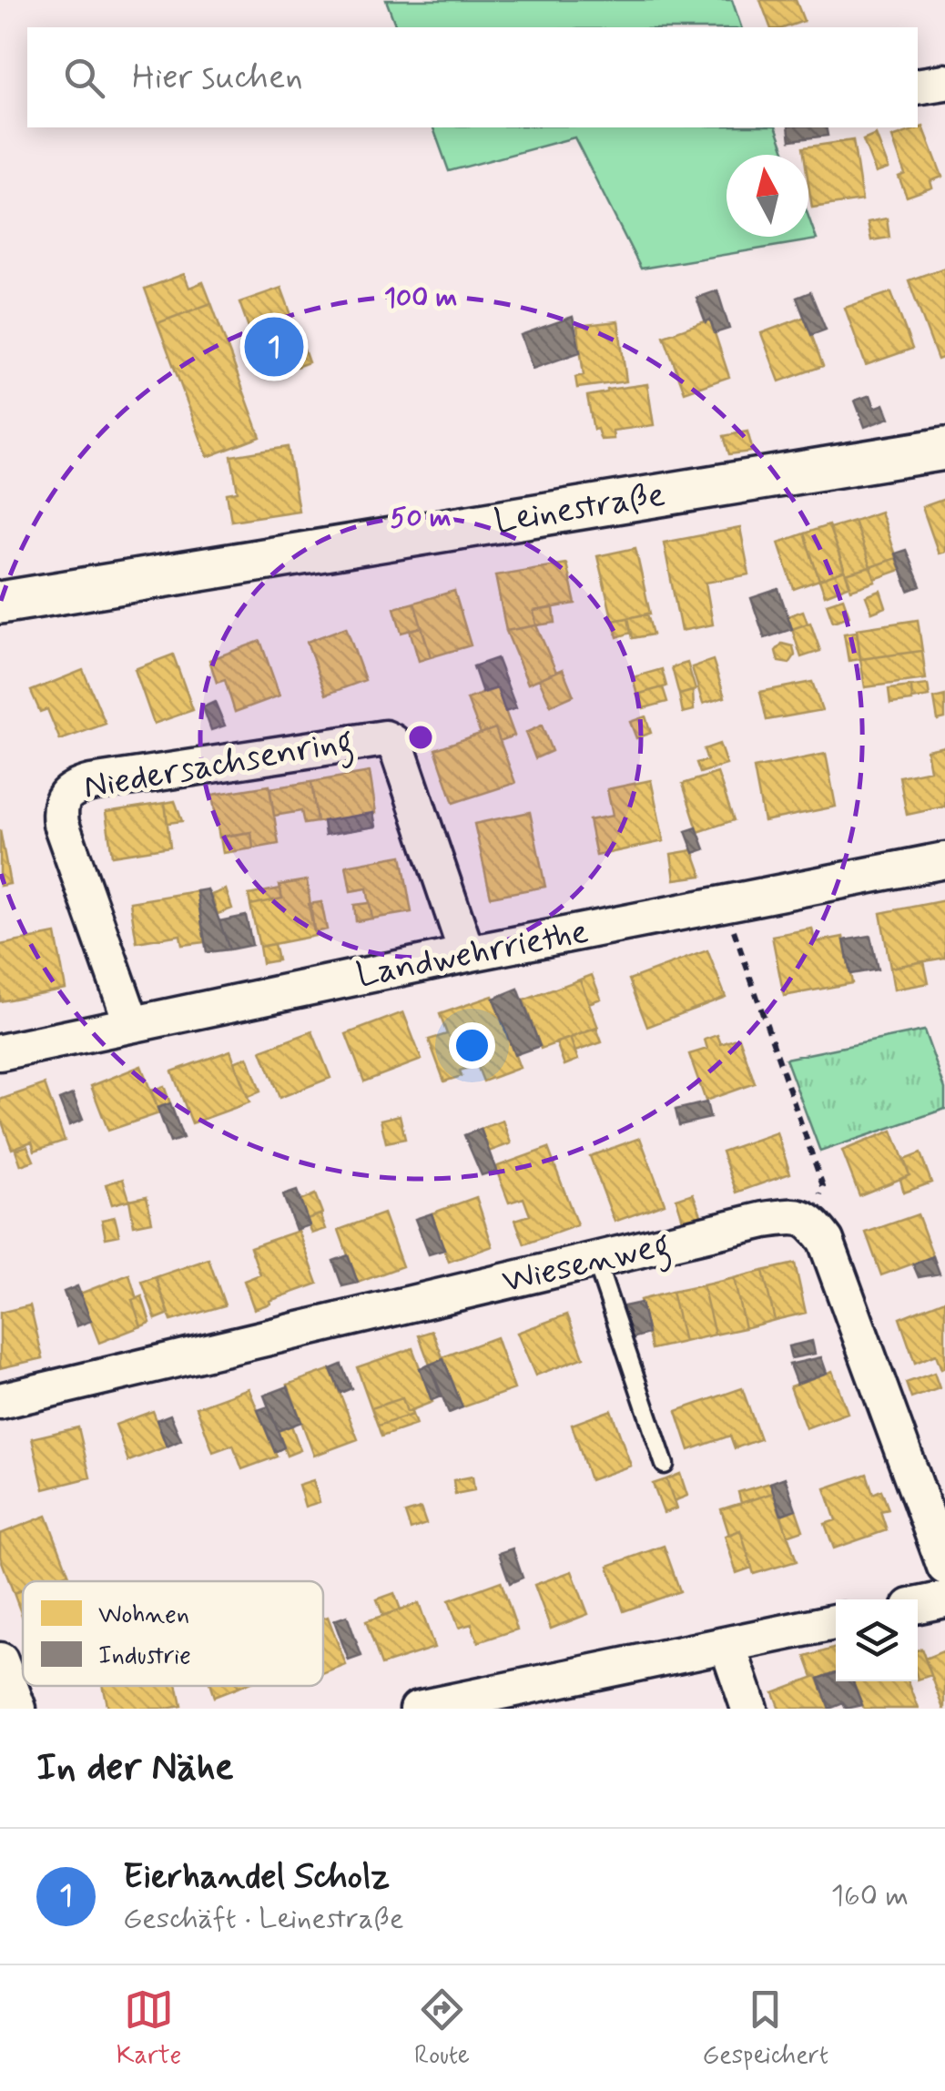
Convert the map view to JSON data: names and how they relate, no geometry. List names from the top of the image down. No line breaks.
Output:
{"streets":{"street":["Leinestraße","Niedersachsenring","Landwehrriethe","Wiesenweg"]},"crossings":[["Niedersachsenring","Landwehrriethe"]],"legend":["Wohnen","Industrie"],"north":"top","page":{"search":"Hier suchen","pins":"1","heading":"In der Nähe","list":[{"mark":"1","name":"Eierhandel Scholz","note":"Geschäft · Leinestraße","value":"160 m"}],"nav":["Karte","Route","Gespeichert"]},"rings":["100 m","50 m"]}
